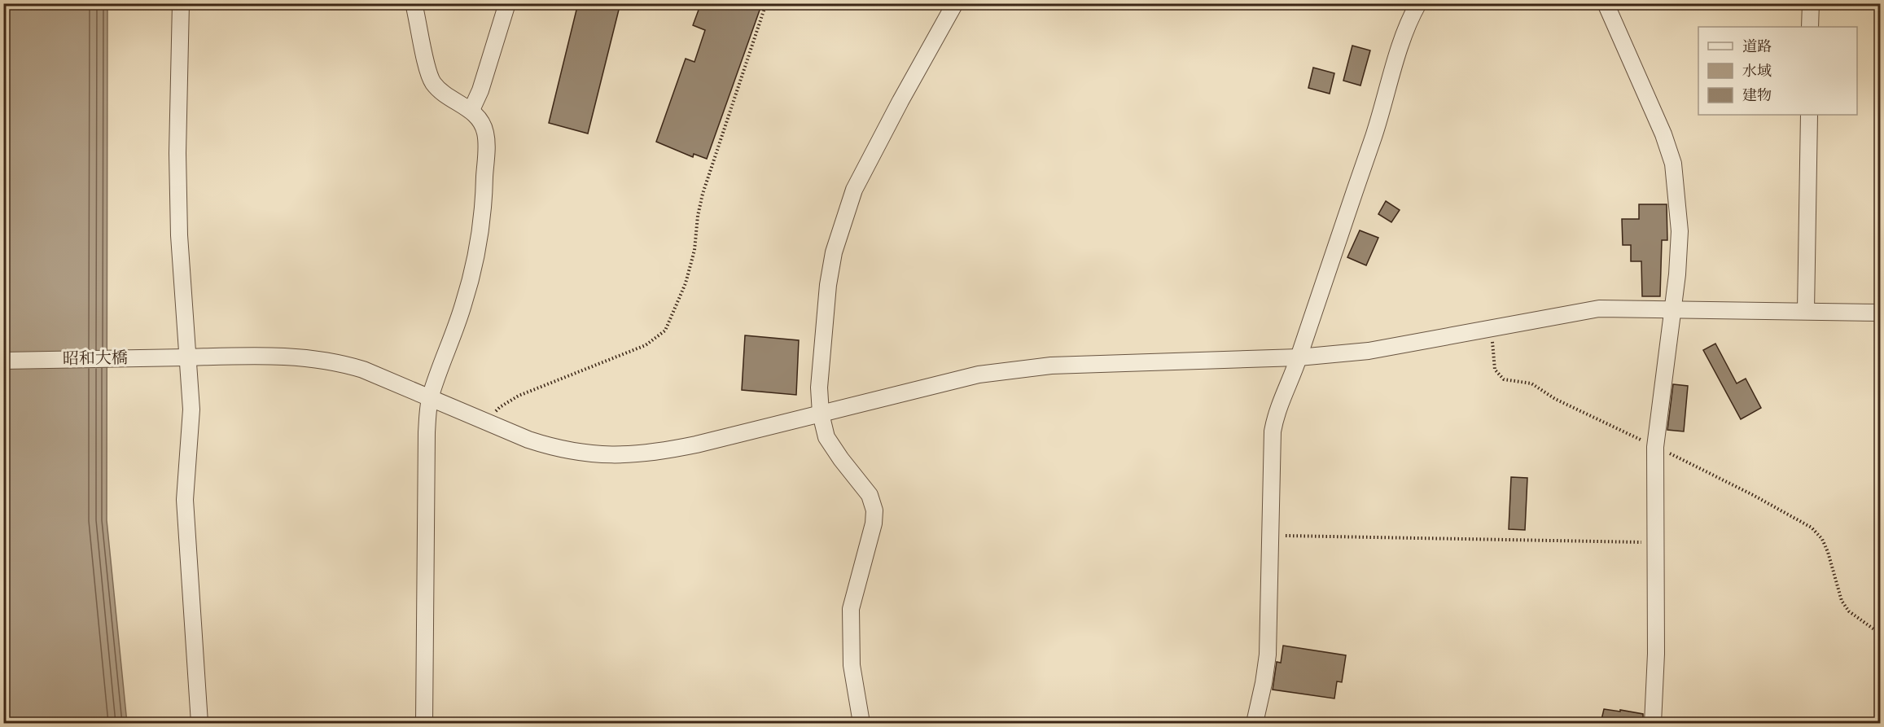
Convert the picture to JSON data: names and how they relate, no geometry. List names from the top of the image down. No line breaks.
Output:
{"streets":{"street":["昭和大橋"]},"legend":["道路","水域","建物"]}
